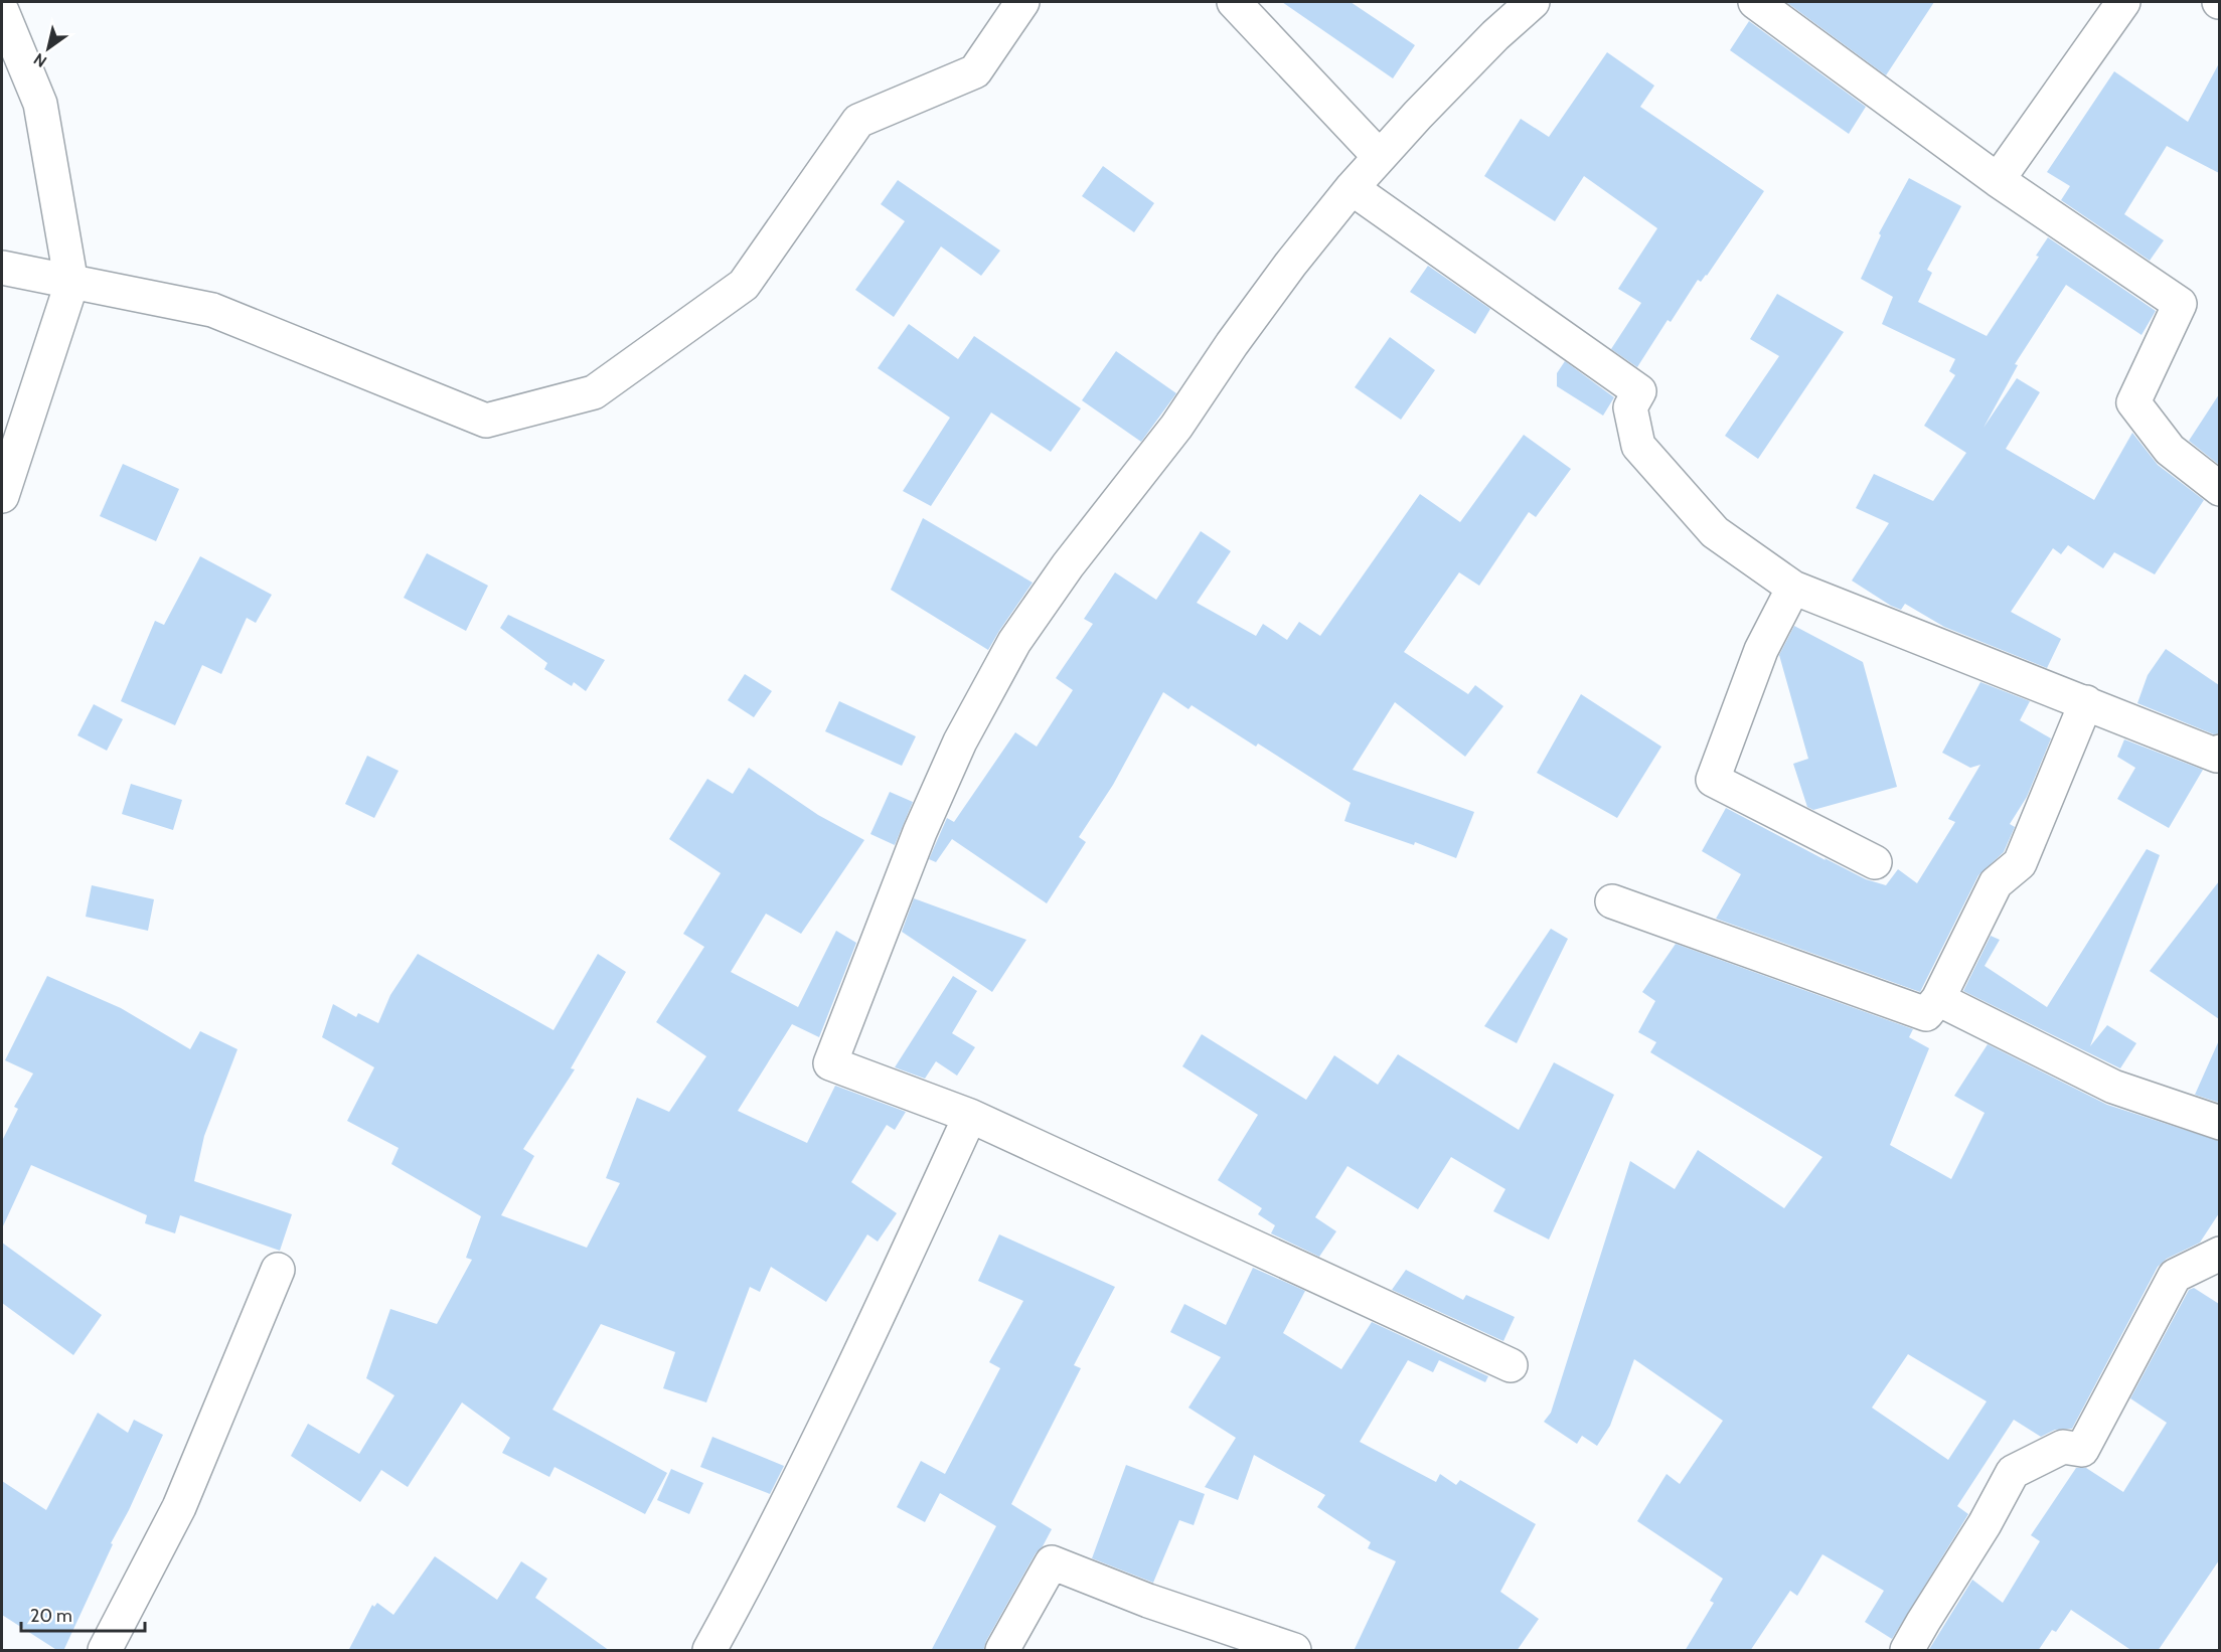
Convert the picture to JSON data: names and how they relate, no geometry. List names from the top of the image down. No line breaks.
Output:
{"scale_bar":"20 m","north":"bottom left"}
